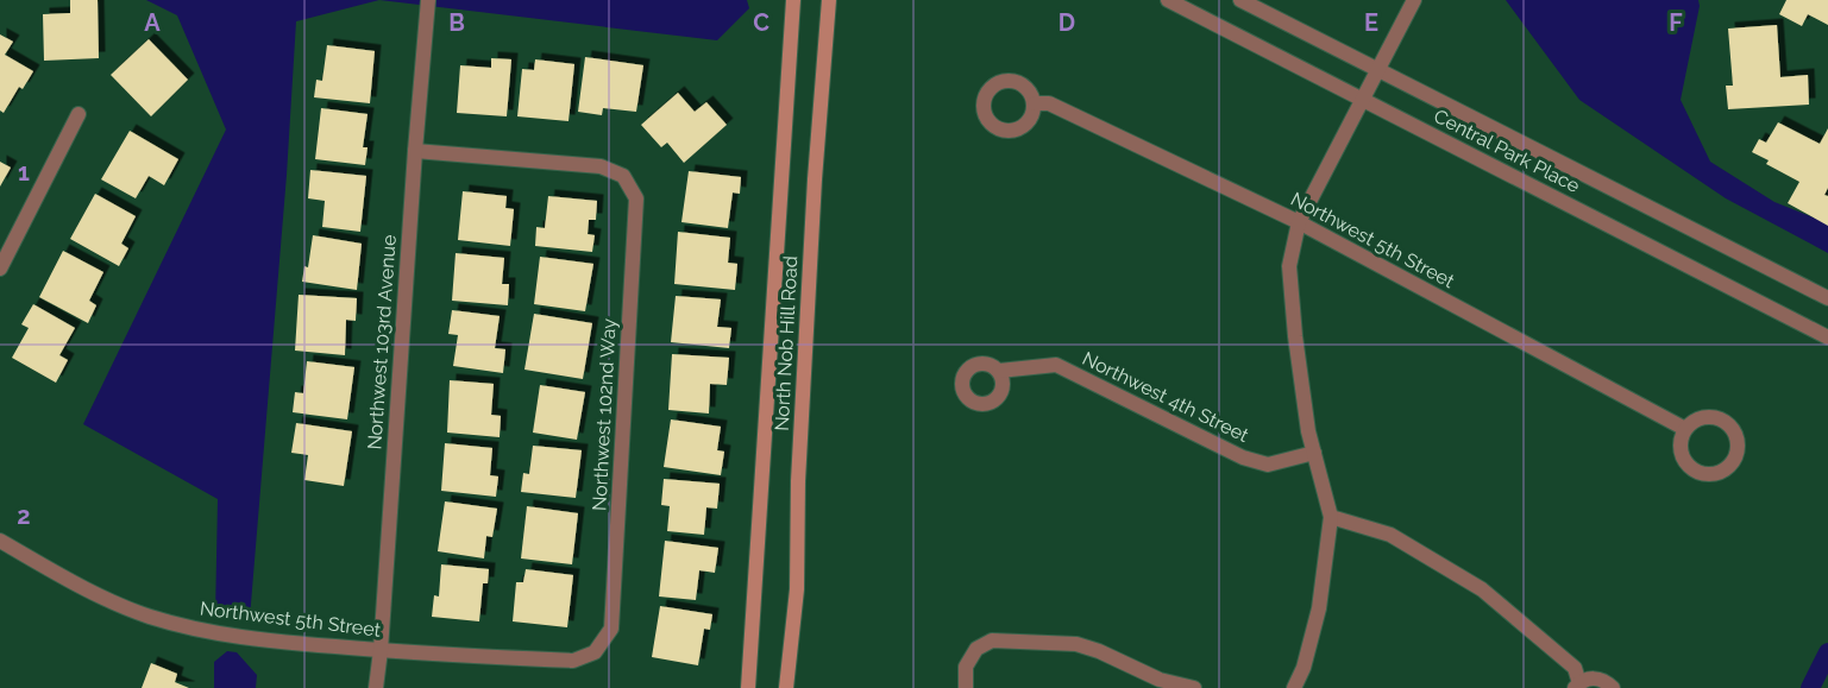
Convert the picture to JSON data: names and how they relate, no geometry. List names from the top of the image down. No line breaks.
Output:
{"streets":{"main road":["North Nob Hill Road"],"street":["Central Park Place","Northwest 5th Street","Northwest 103rd Avenue","Northwest 4th Street","Northwest 102nd Way"]},"crossings":[["Northwest 5th Street","Northwest 103rd Avenue"],["Northwest 5th Street","Northwest 102nd Way"],["Northwest 103rd Avenue","Northwest 102nd Way"]],"grid":{"columns":["A","B","C","D","E","F"],"rows":["1","2"]}}
